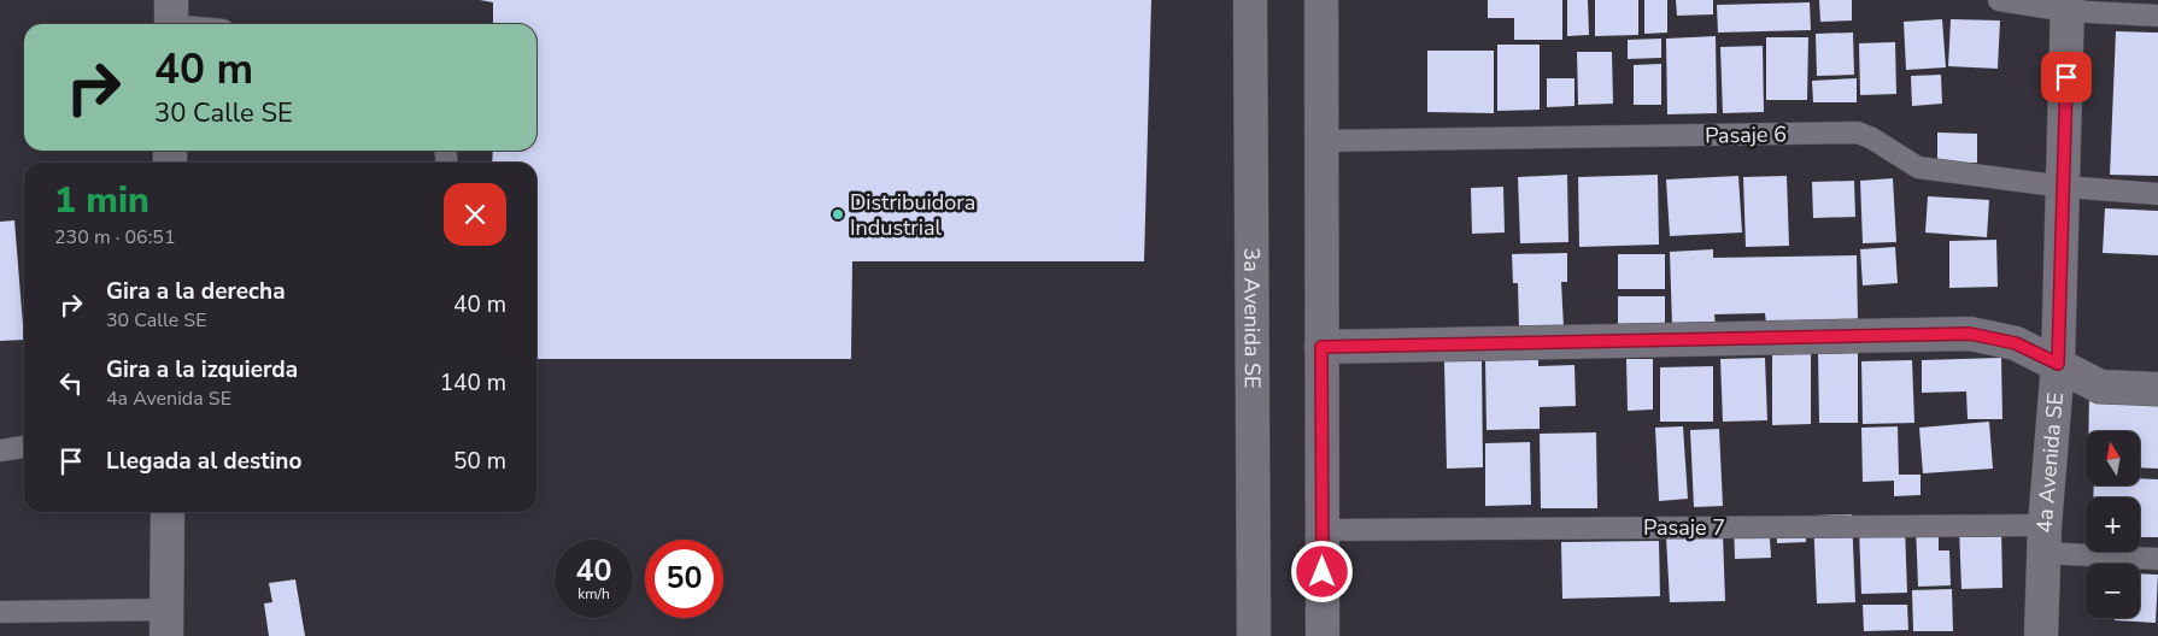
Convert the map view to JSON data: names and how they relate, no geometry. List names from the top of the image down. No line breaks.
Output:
{"streets":{"street":["3a Avenida SE","4a Avenida SE"],"lane":["Pasaje 6","Pasaje 7"]},"crossings":[["Pasaje 6","4a Avenida SE"],["4a Avenida SE","Pasaje 7"]],"places":["Distribuidora Industrial"],"north":"top","page":{"turn":["40 m","30 Calle SE"],"heading":["1 min","230 m · 06:51"],"list":[{"name":"Gira a la derecha","note":"30 Calle SE","value":"40 m"},{"name":"Gira a la izquierda","note":"4a Avenida SE","value":"140 m"},{"name":"Llegada al destino","value":"50 m"}],"map_buttons":["+","−"],"speed":"40 km/h","limit":"50"}}
